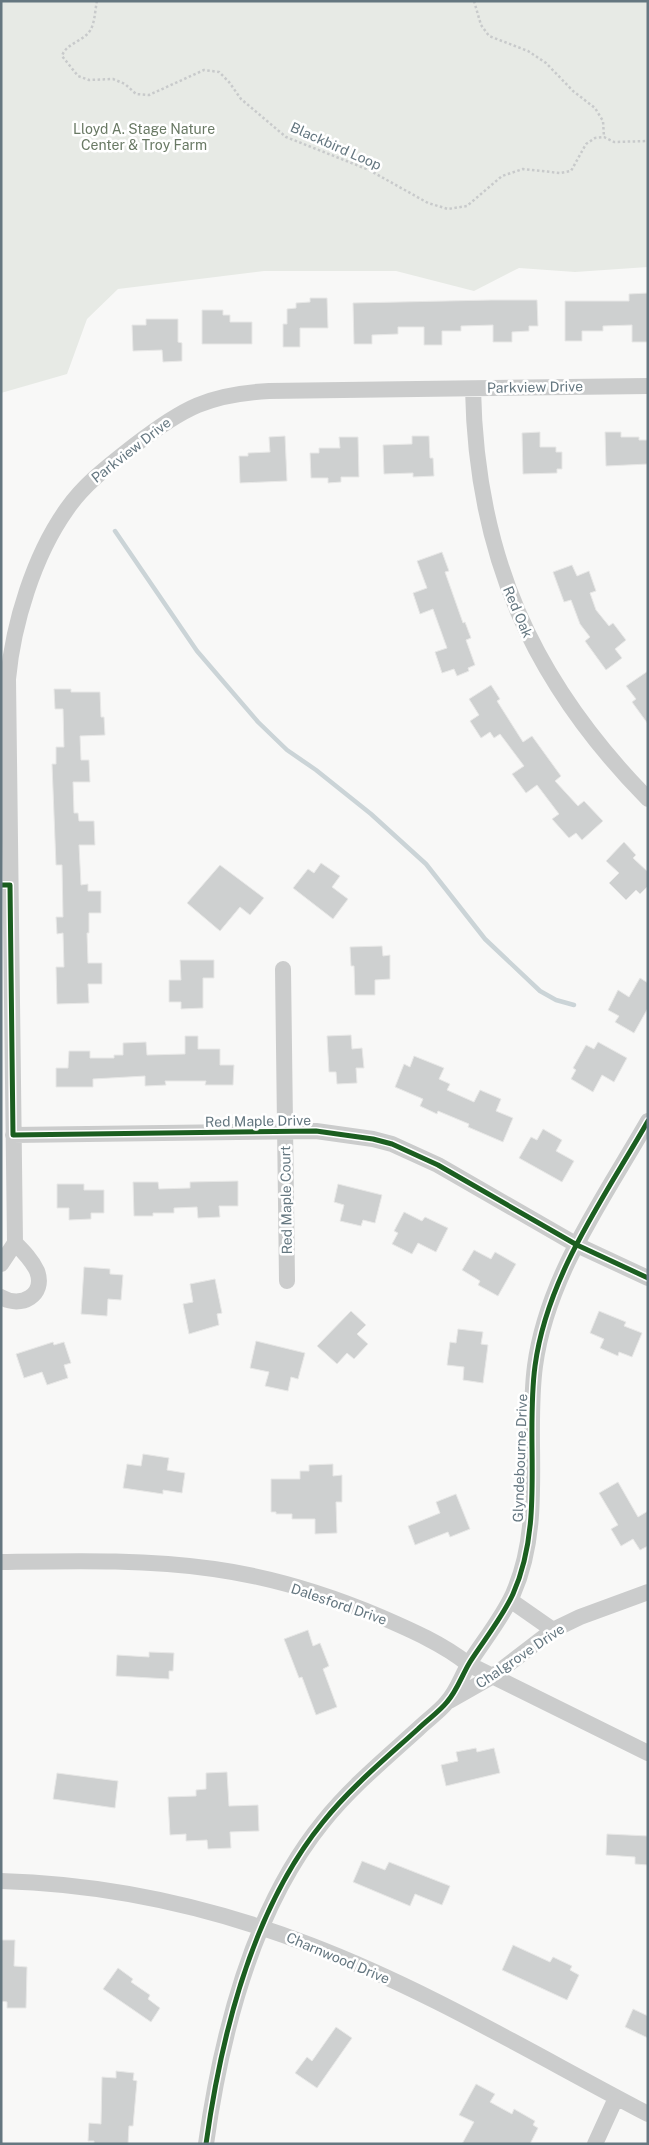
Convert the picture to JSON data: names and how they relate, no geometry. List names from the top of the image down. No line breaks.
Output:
{"streets":{"street":["Parkview Drive","Red Oak","Red Maple Drive","Red Maple Court","Glyndebourne Drive","Dalesford Drive","Chalgrove Drive","Charnwood Drive"],"path":["Blackbird Loop"]},"crossings":[["Parkview Drive","Red Oak"],["Parkview Drive","Red Maple Drive"],["Red Maple Drive","Red Maple Court"],["Red Maple Drive","Glyndebourne Drive"],["Glyndebourne Drive","Dalesford Drive"],["Glyndebourne Drive","Chalgrove Drive"],["Glyndebourne Drive","Charnwood Drive"],["Dalesford Drive","Chalgrove Drive"]],"parks":["Lloyd A. Stage Nature Center & Troy Farm"]}
